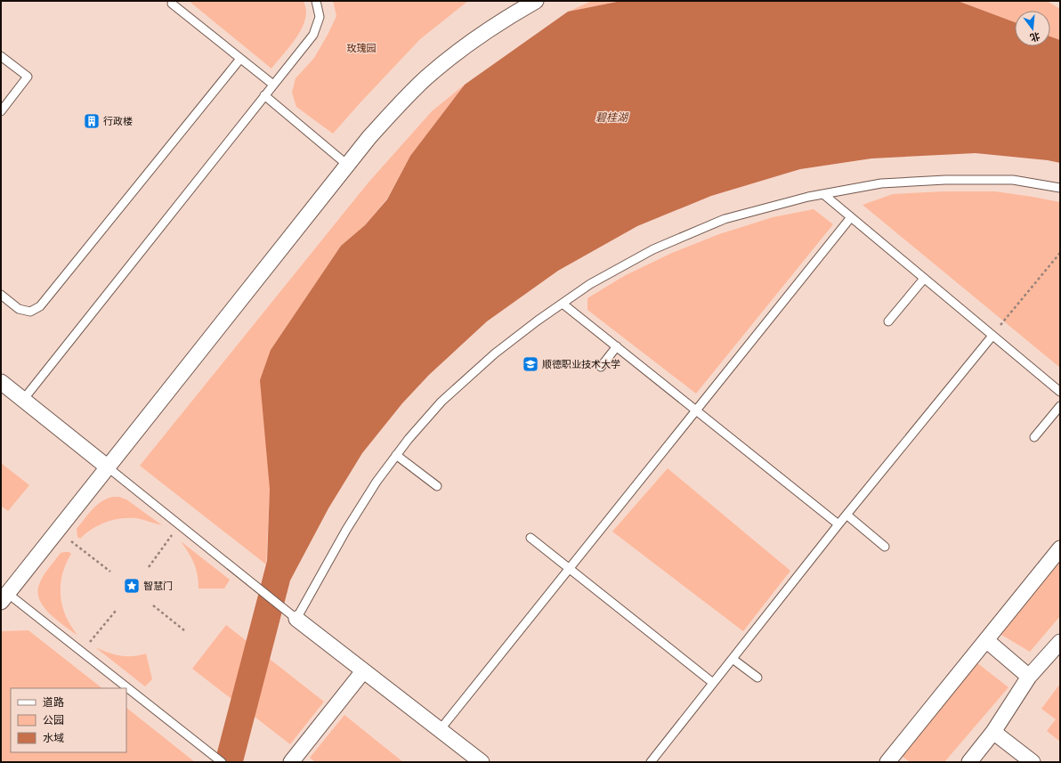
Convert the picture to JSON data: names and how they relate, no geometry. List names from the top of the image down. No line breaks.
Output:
{"water":["碧桂湖"],"parks":["玫瑰园"],"places":{"building":["行政楼"],"school or university":["顺德职业技术大学"],"place":["智慧门"]},"legend":["道路","公园","水域"],"north":"bottom"}
